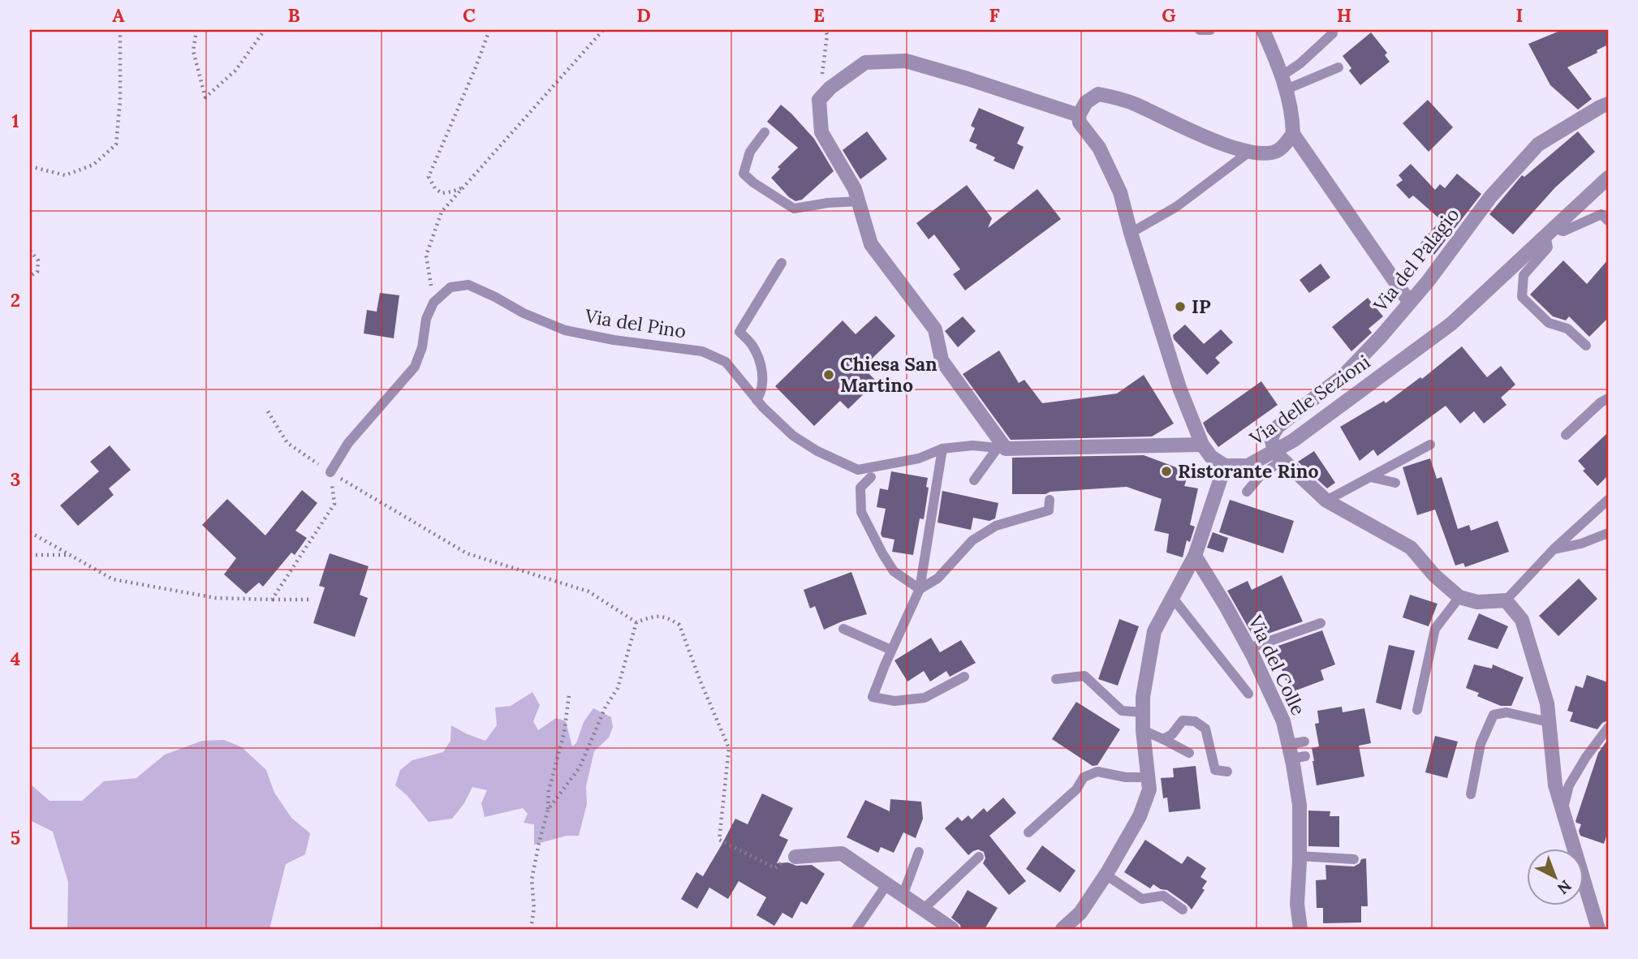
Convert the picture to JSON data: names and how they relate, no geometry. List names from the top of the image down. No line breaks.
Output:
{"streets":{"street":["Via del Palagio","Via delle Sezioni","Via del Colle"],"lane":["Via del Pino"]},"crossings":[["Via del Palagio","Via delle Sezioni"]],"places":["IP","Chiesa San Martino","Ristorante Rino"],"north":"bottom right","grid":{"columns":["A","B","C","D","E","F","G","H","I"],"rows":["1","2","3","4","5"]}}
